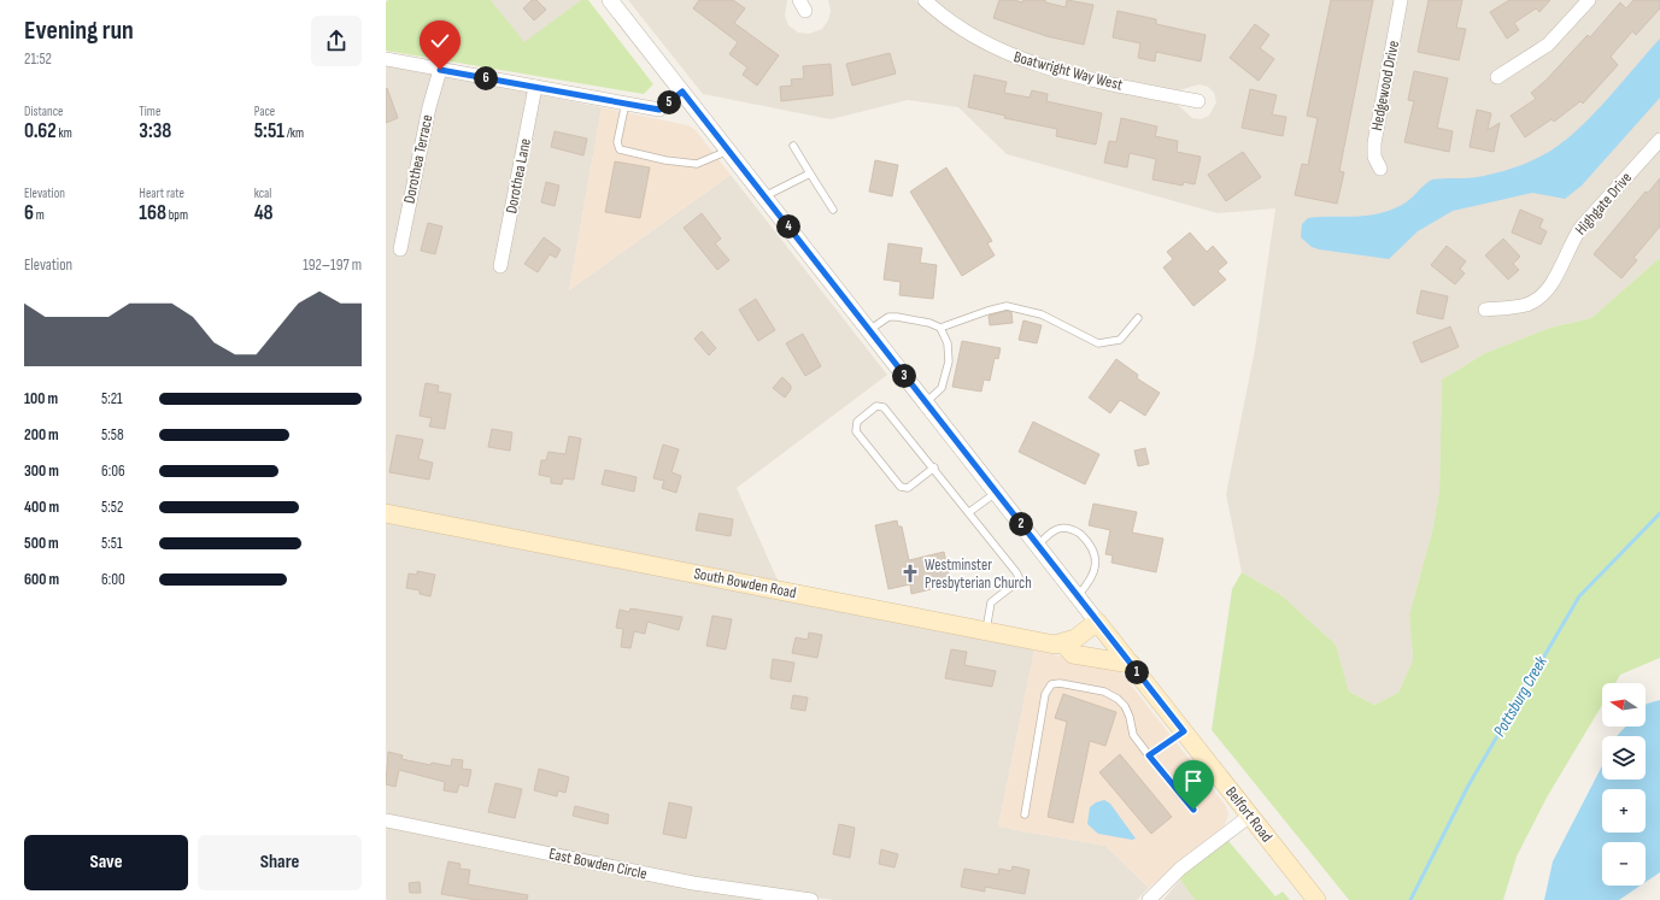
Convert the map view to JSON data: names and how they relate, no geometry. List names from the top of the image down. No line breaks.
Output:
{"streets":{"main road":["South Bowden Road","Belfort Road"],"street":["Boatwright Way West","Hedgewood Drive","Dorothea Terrace","Dorothea Lane","Highgate Drive","East Bowden Circle"]},"water":["Pottsburg Creek"],"places":{"church":["Westminster Presbyterian Church"]},"north":"left","page":{"heading":["Evening run","21:52"],"pins":["6","5","4","3","2","1"],"stats":[["Distance","0.62 km"],["Time","3:38"],["Pace","5:51 /km"],["Elevation","6 m"],["Heart rate","168 bpm"],["kcal","48"]],"chart":["Elevation","192–197 m"],"list":[{"name":"100 m","note":"5:21"},{"name":"200 m","note":"5:58"},{"name":"300 m","note":"6:06"},{"name":"400 m","note":"5:52"},{"name":"500 m","note":"5:51"},{"name":"600 m","note":"6:00"}],"map_buttons":["+","−"],"buttons":["Save","Share"]}}
